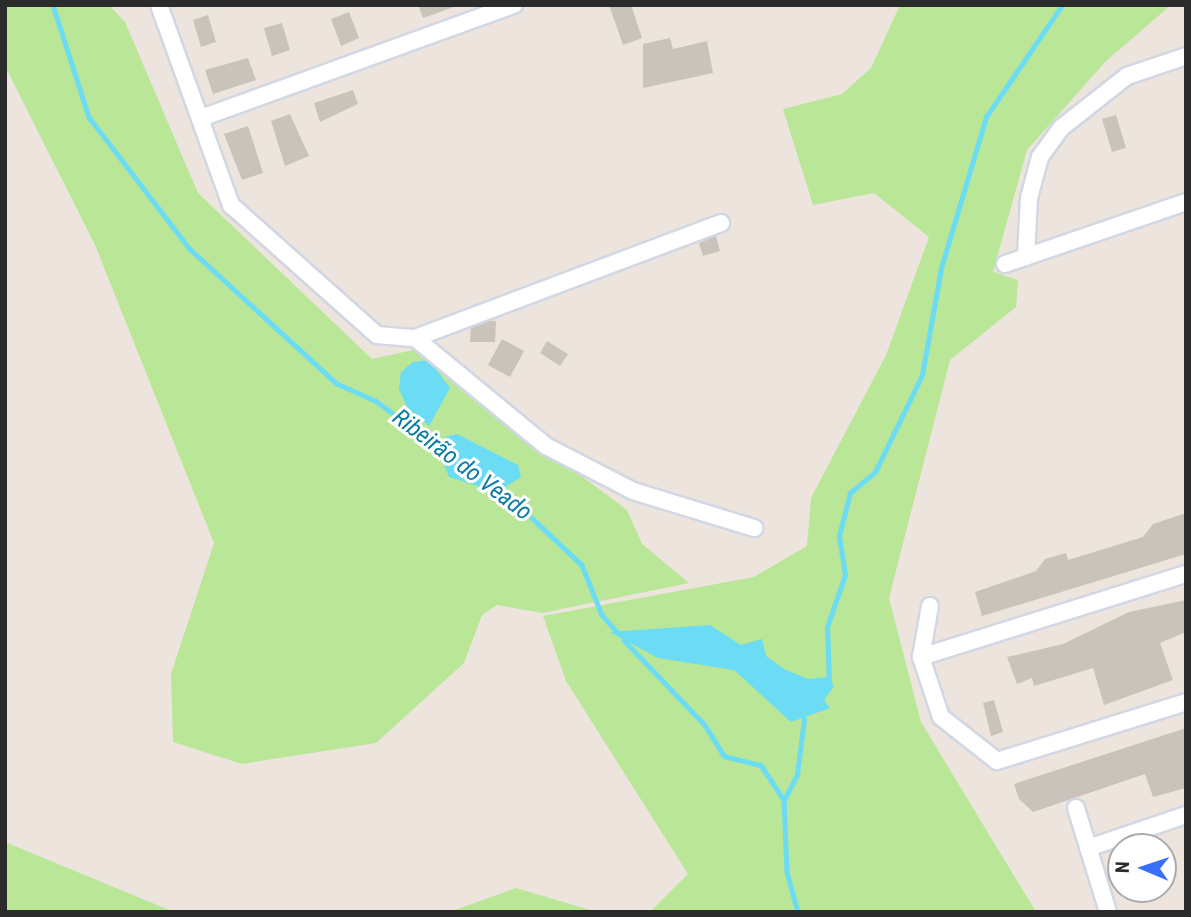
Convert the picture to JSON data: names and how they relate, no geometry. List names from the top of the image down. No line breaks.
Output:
{"water":["Ribeirão do Veado"],"north":"left"}
